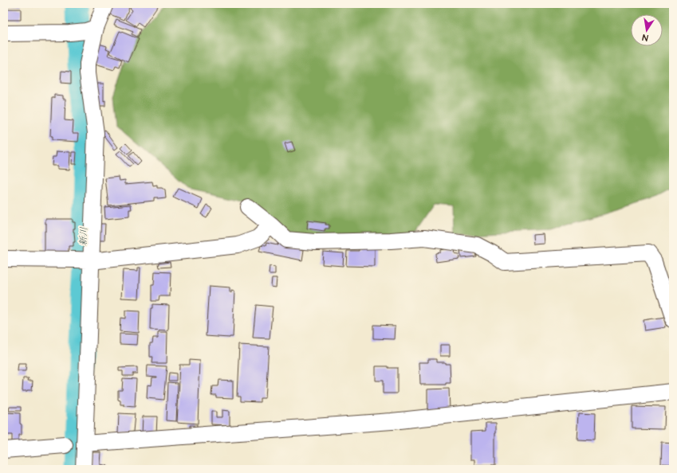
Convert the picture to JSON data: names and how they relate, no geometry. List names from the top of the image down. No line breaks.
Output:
{"water":["新川"],"north":"bottom"}
